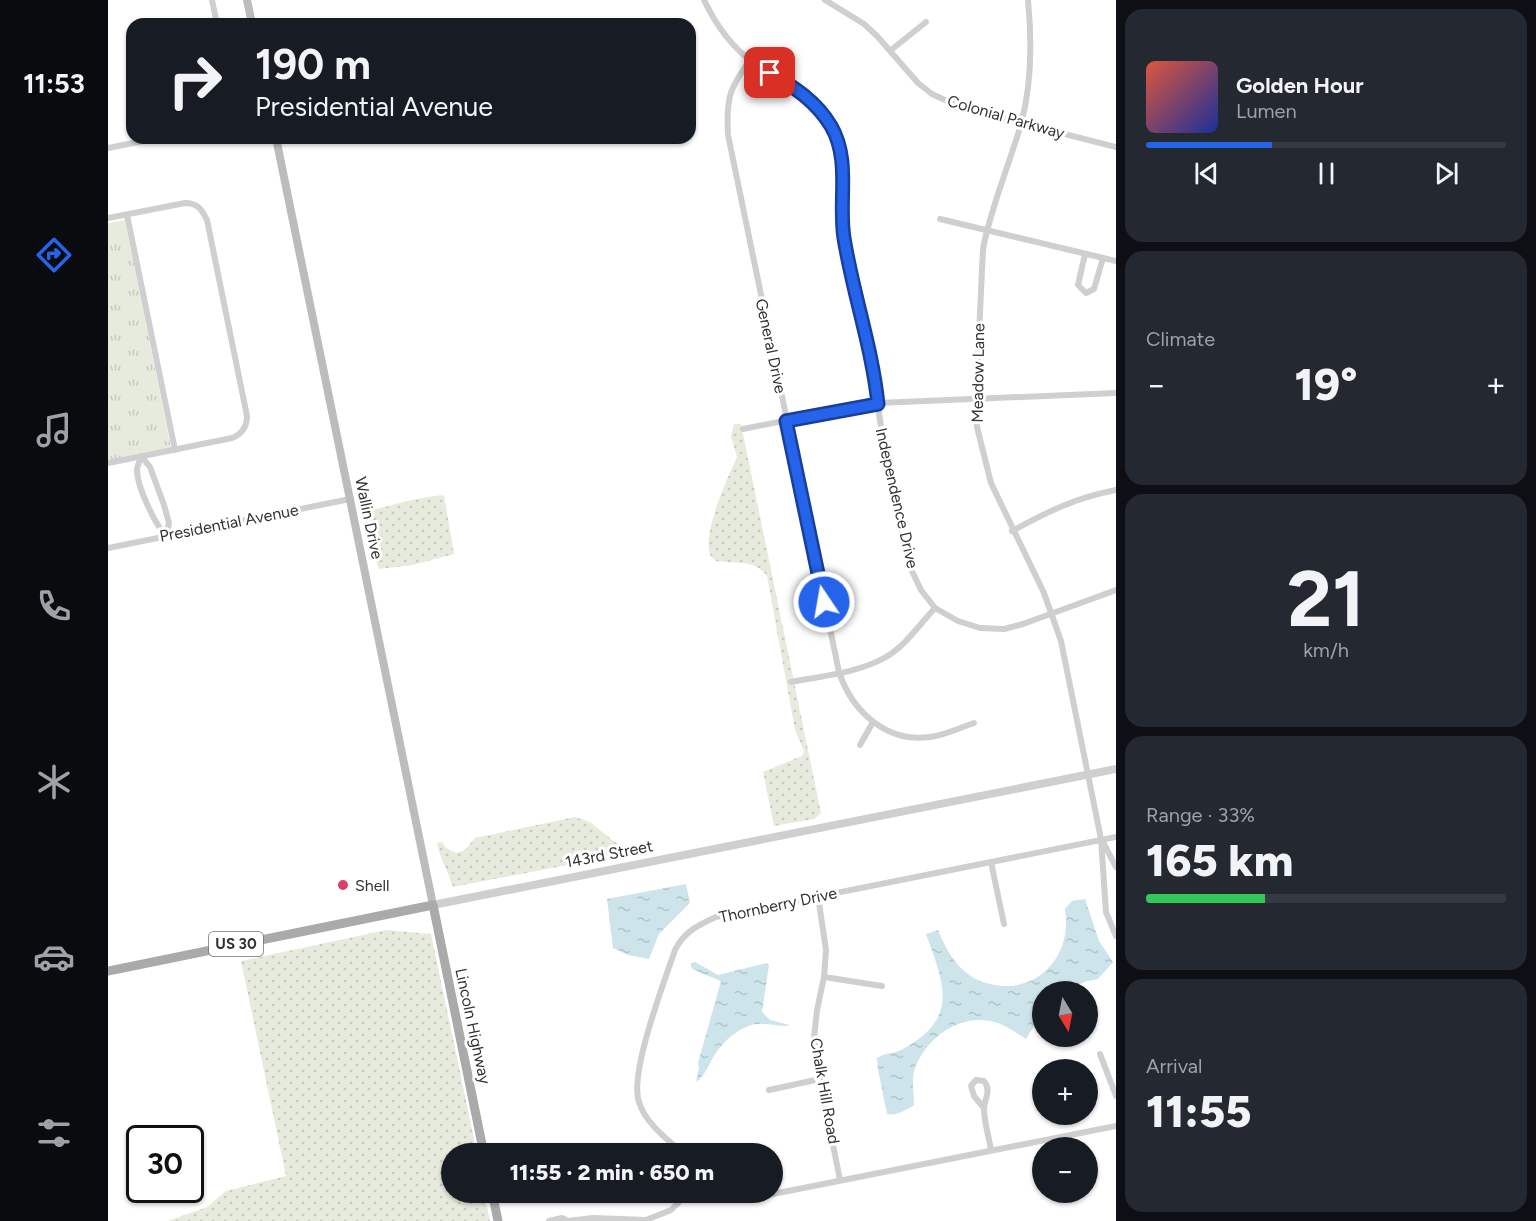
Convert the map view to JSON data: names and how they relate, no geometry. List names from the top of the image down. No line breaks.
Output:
{"streets":{"main road":["Wallin Drive","143rd Street","US 30","Lincoln Highway"],"street":["Colonial Parkway","General Drive","Meadow Lane","Independence Drive","Presidential Avenue","Thornberry Drive","Chalk Hill Road"]},"crossings":[["Colonial Parkway","Meadow Lane"],["General Drive","Independence Drive"],["Meadow Lane","Independence Drive"],["Meadow Lane","143rd Street"],["Meadow Lane","Thornberry Drive"],["Wallin Drive","Presidential Avenue"],["Wallin Drive","143rd Street"],["Wallin Drive","Lincoln Highway"],["143rd Street","Lincoln Highway"],["Thornberry Drive","Chalk Hill Road"]],"places":["Shell"],"north":"bottom","page":{"tabs":"11:53","turn":["190 m","Presidential Avenue"],"song":["Golden Hour","Lumen"],"tile":["Climate",["21","km/h"],["Range · 33%","165 km"],["Arrival","11:55"]],"heat":["−","19°","+"],"map_buttons":["+","−"],"limit":"30","trip":"11:55 · 2 min · 650 m"}}
